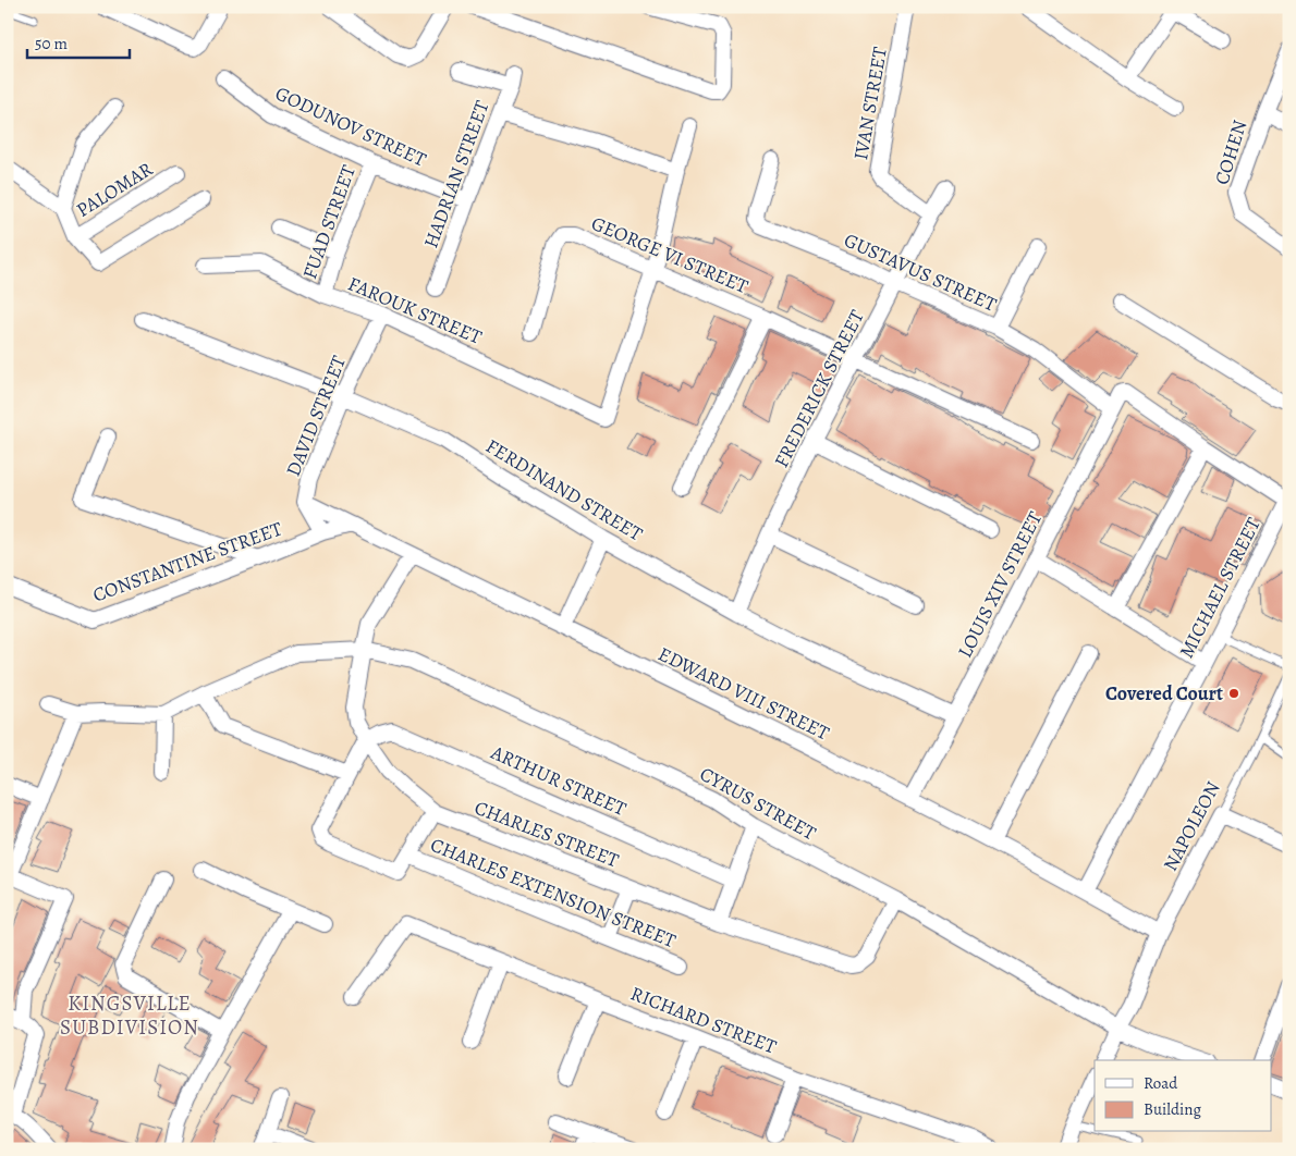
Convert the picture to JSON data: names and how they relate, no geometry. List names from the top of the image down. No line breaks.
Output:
{"streets":{"street":["IVAN STREET","GODUNOV STREET","COHEN","HADRIAN STREET","PALOMAR","FUAD STREET","GEORGE VI STREET","GUSTAVUS STREET","FAROUK STREET","FREDERICK STREET","DAVID STREET","FERDINAND STREET","CONSTANTINE STREET","LOUIS XIV STREET","MICHAEL STREET","EDWARD VIII STREET","ARTHUR STREET","CYRUS STREET","NAPOLEON","CHARLES STREET","CHARLES EXTENSION STREET","RICHARD STREET"]},"crossings":[["IVAN STREET","FREDERICK STREET"],["GODUNOV STREET","HADRIAN STREET"],["GODUNOV STREET","FUAD STREET"],["FUAD STREET","FAROUK STREET"],["GEORGE VI STREET","FAROUK STREET"],["GEORGE VI STREET","FREDERICK STREET"],["GUSTAVUS STREET","FREDERICK STREET"],["GUSTAVUS STREET","LOUIS XIV STREET"],["FAROUK STREET","DAVID STREET"],["FREDERICK STREET","FERDINAND STREET"],["DAVID STREET","FERDINAND STREET"],["DAVID STREET","CONSTANTINE STREET"],["DAVID STREET","EDWARD VIII STREET"],["FERDINAND STREET","LOUIS XIV STREET"],["CONSTANTINE STREET","EDWARD VIII STREET"],["LOUIS XIV STREET","MICHAEL STREET"],["LOUIS XIV STREET","EDWARD VIII STREET"],["MICHAEL STREET","EDWARD VIII STREET"],["EDWARD VIII STREET","NAPOLEON"],["EDWARD VIII STREET","CHARLES STREET"],["ARTHUR STREET","CHARLES STREET"],["CYRUS STREET","NAPOLEON"],["CYRUS STREET","CHARLES STREET"]],"districts":["KINGSVILLE SUBDIVISION"],"places":["Covered Court"],"legend":["Road","Building"],"scale_bar":"50 m"}
